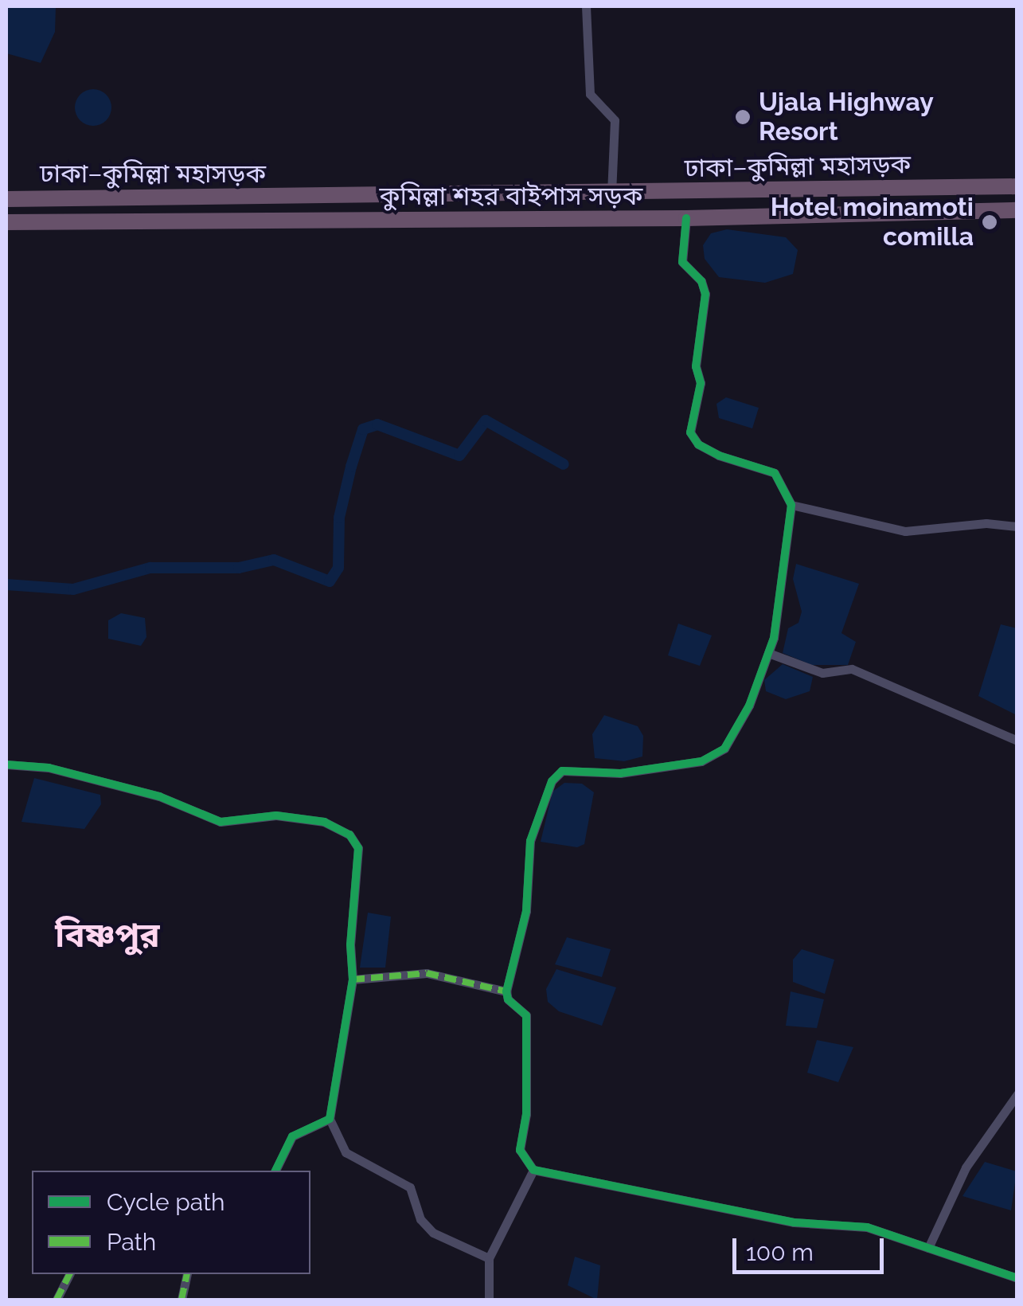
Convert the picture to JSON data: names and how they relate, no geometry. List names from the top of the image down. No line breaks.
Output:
{"streets":{"highway":["ঢাকা–কুমিল্লা মহাসড়ক","কুমিল্লা শহর বাইপাস সড়ক"]},"districts":["বিষ্ণপুর"],"places":["Ujala Highway Resort","Hotel moinamoti comilla"],"legend":["Cycle path","Path"],"scale_bar":"100 m"}
